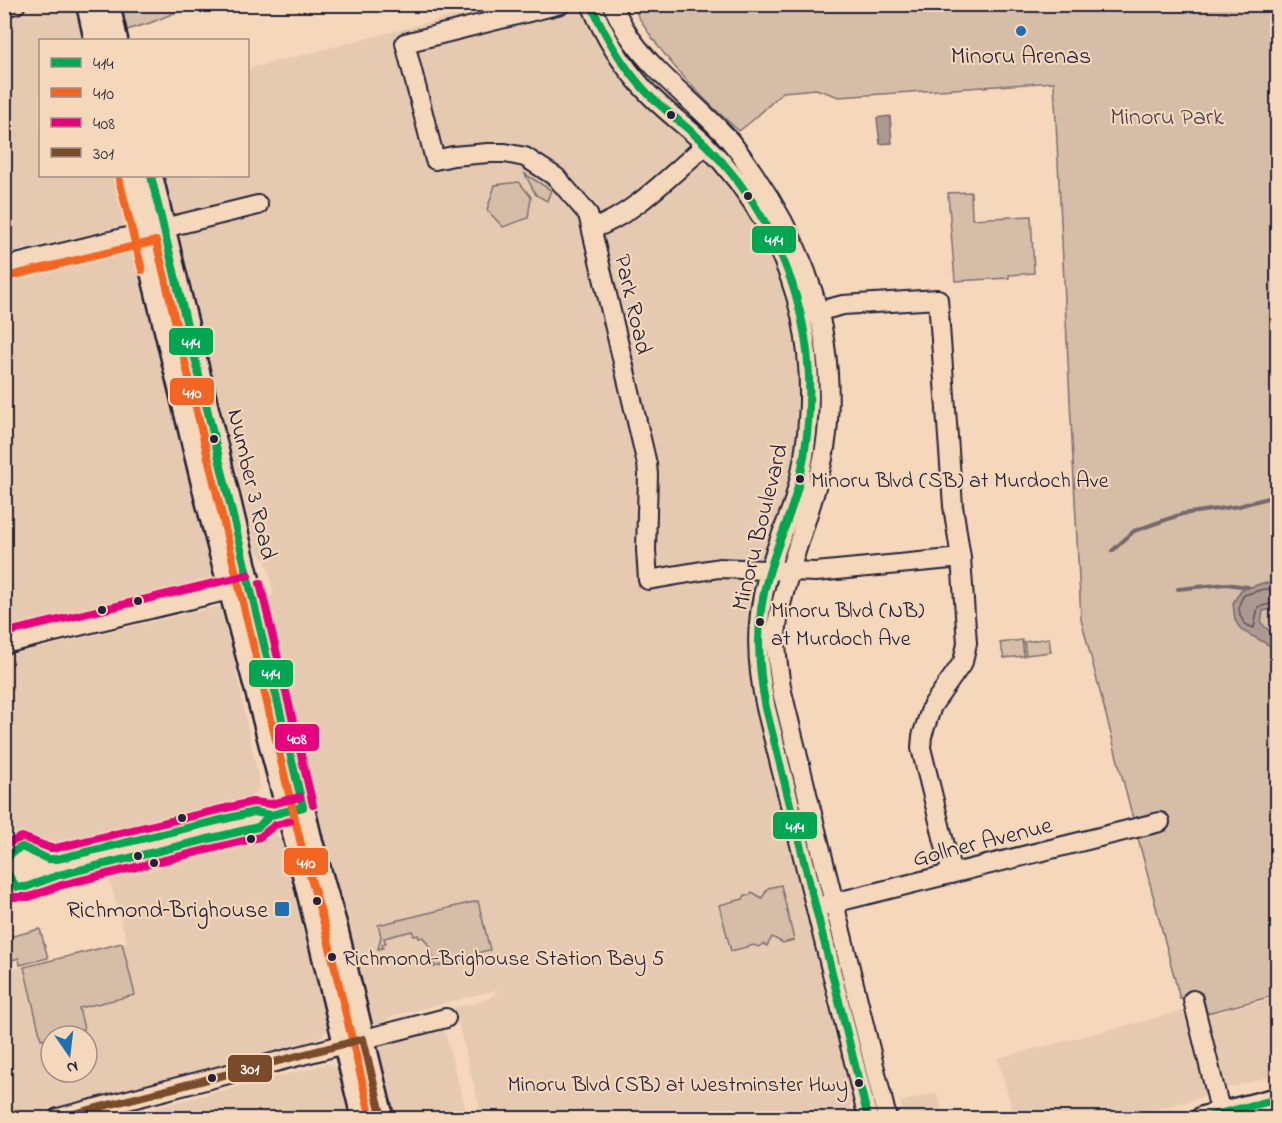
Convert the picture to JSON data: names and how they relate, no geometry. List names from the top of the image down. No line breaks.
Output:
{"streets":{"main road":["Number 3 Road"],"street":["Park Road","Minoru Boulevard","Gollner Avenue"]},"crossings":[["Park Road","Minoru Boulevard"],["Minoru Boulevard","Gollner Avenue"]],"parks":["Minoru Park"],"places":{"other":["Minoru Arenas","Minoru Blvd (SB) at Murdoch Ave","Minoru Blvd (NB) at Murdoch Ave","Richmond-Brighouse Station Bay 5","Minoru Blvd (SB) at Westminster Hwy"],"transit":["Richmond–Brighouse"]},"lines":["transit line 414","transit line 410","transit line 408","transit line 301"],"legend":["414","410","408","301"],"north":"bottom"}
